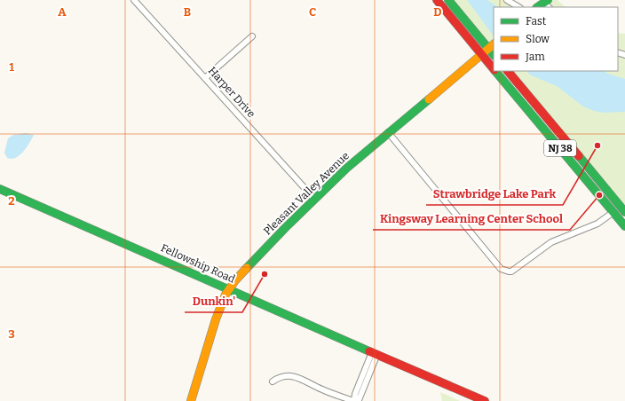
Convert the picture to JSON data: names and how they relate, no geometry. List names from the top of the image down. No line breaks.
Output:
{"streets":{"main road":["NJ 38","Pleasant Valley Avenue","Fellowship Road"],"street":["Harper Drive"]},"crossings":[["Harper Drive","Pleasant Valley Avenue"],["NJ 38","Pleasant Valley Avenue"],["Pleasant Valley Avenue","Fellowship Road"]],"places":["Strawbridge Lake Park","Kingsway Learning Center School","Dunkin'"],"legend":["Fast","Slow","Jam"],"grid":{"columns":["A","B","C","D"],"rows":["1","2","3"]}}
